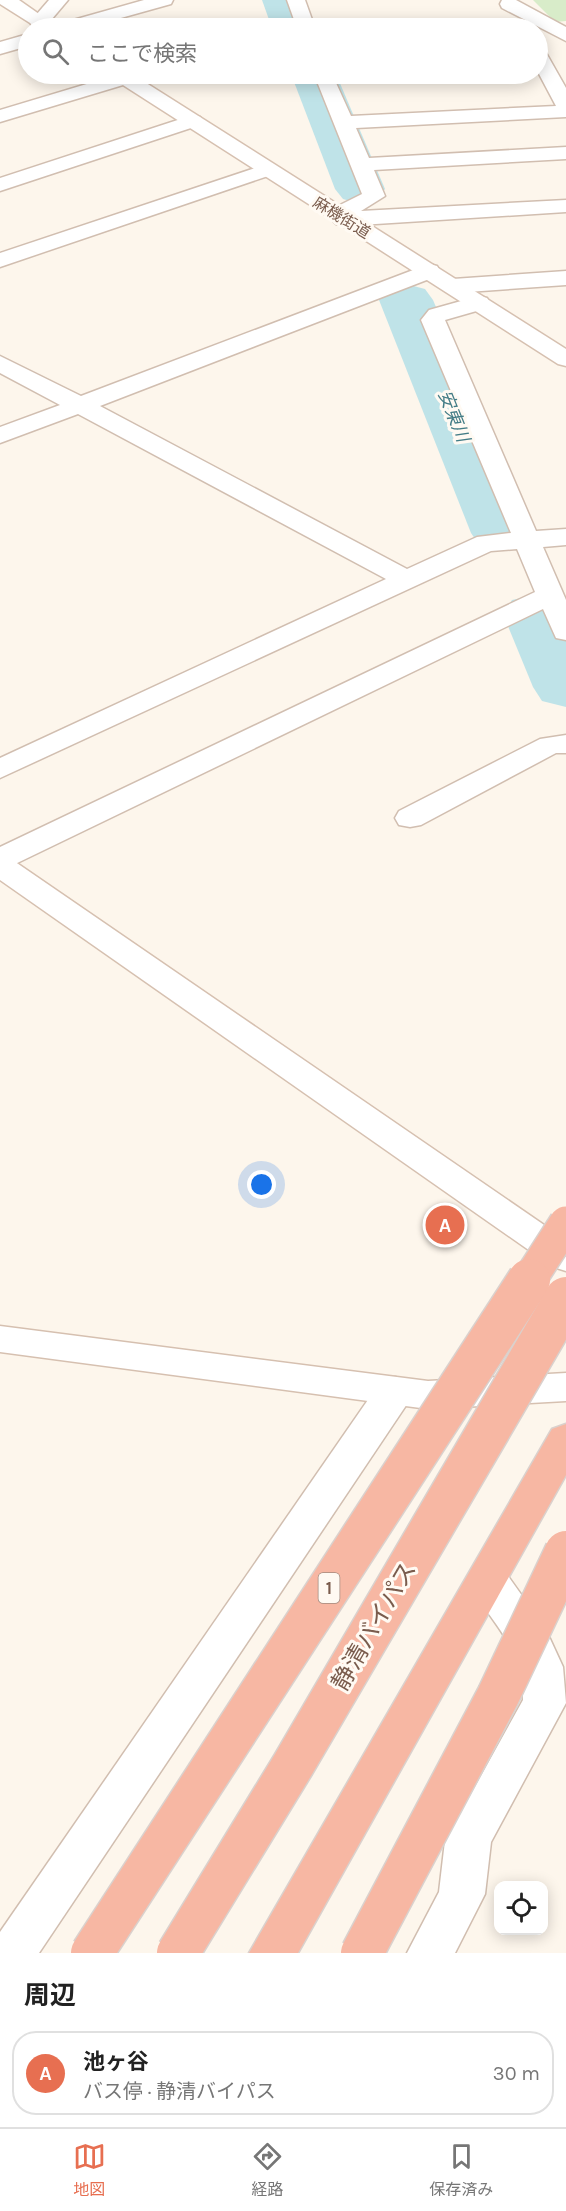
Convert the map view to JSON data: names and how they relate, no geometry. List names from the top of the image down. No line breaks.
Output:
{"streets":{"highway":["1","静清バイパス"],"street":["麻機街道"]},"water":["安東川"],"page":{"search":"ここで検索","pins":"A","heading":"周辺","list":[{"mark":"A","name":"池ヶ谷","note":"バス停 · 静清バイパス","value":"30 m"}],"nav":["地図","経路","保存済み"]}}
